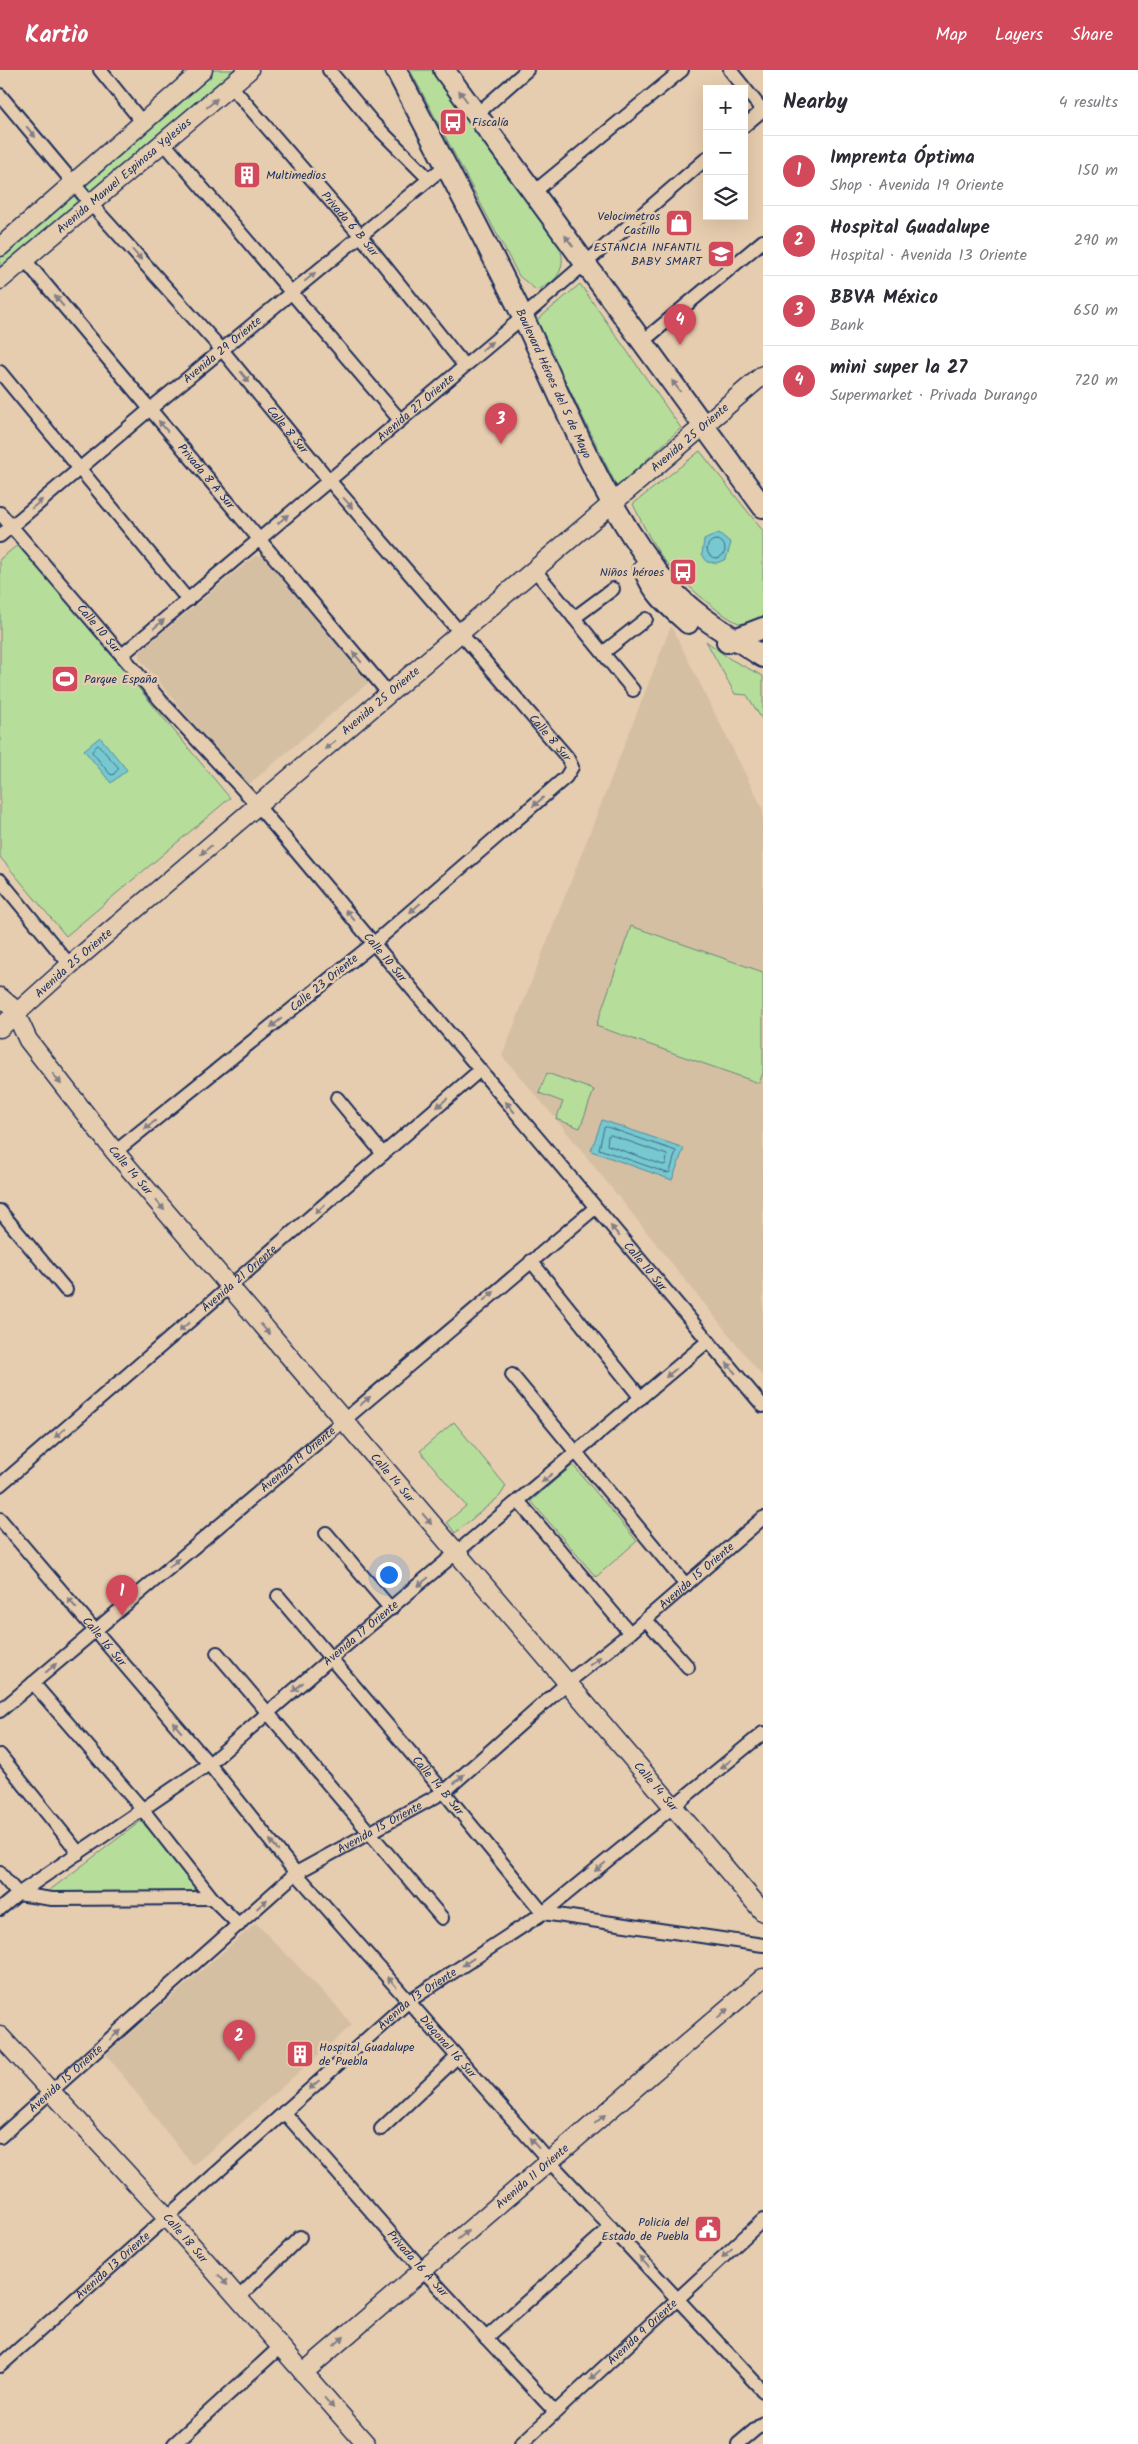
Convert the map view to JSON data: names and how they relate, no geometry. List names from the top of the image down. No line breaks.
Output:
{"streets":{"main road":["Avenida Manuel Espinosa Yglesias","Boulevard Héroes del 5 de Mayo","Avenida 25 Oriente","Calle 14 Sur","Avenida 11 Oriente","Calle 18 Sur"],"street":["Privada 6 B Sur","Avenida 29 Oriente","Avenida 27 Oriente","Calle 8 Sur","Privada 8 A Sur","Calle 10 Sur","Calle 23 Oriente","Avenida 21 Oriente","Avenida 19 Oriente","Avenida 15 Oriente","Avenida 17 Oriente","Calle 16 Sur","Calle 14 B Sur","Avenida 13 Oriente","Diagonal 16 Sur","Privada 16 A Sur","Avenida 9 Oriente"]},"crossings":[["Avenida Manuel Espinosa Yglesias","Privada 6 B Sur"],["Avenida Manuel Espinosa Yglesias","Calle 8 Sur"],["Avenida Manuel Espinosa Yglesias","Privada 8 A Sur"],["Privada 6 B Sur","Avenida 29 Oriente"],["Privada 6 B Sur","Avenida 27 Oriente"],["Avenida 29 Oriente","Boulevard Héroes del 5 de Mayo"],["Avenida 29 Oriente","Calle 8 Sur"],["Avenida 29 Oriente","Privada 8 A Sur"],["Avenida 29 Oriente","Calle 10 Sur"],["Boulevard Héroes del 5 de Mayo","Avenida 27 Oriente"],["Boulevard Héroes del 5 de Mayo","Avenida 25 Oriente"],["Avenida 27 Oriente","Calle 8 Sur"],["Avenida 27 Oriente","Privada 8 A Sur"],["Avenida 27 Oriente","Calle 10 Sur"],["Calle 8 Sur","Avenida 25 Oriente"],["Calle 8 Sur","Calle 23 Oriente"],["Avenida 25 Oriente","Privada 8 A Sur"],["Avenida 25 Oriente","Calle 10 Sur"],["Avenida 25 Oriente","Calle 14 Sur"],["Calle 10 Sur","Calle 23 Oriente"],["Calle 10 Sur","Avenida 21 Oriente"],["Calle 10 Sur","Avenida 19 Oriente"],["Calle 10 Sur","Avenida 17 Oriente"],["Calle 23 Oriente","Calle 14 Sur"],["Calle 14 Sur","Avenida 21 Oriente"],["Calle 14 Sur","Avenida 19 Oriente"],["Calle 14 Sur","Avenida 15 Oriente"],["Calle 14 Sur","Avenida 17 Oriente"],["Calle 14 Sur","Avenida 13 Oriente"],["Avenida 19 Oriente","Calle 16 Sur"],["Avenida 15 Oriente","Calle 14 B Sur"],["Avenida 15 Oriente","Diagonal 16 Sur"],["Avenida 15 Oriente","Calle 18 Sur"],["Avenida 17 Oriente","Calle 16 Sur"],["Avenida 17 Oriente","Calle 14 B Sur"],["Avenida 17 Oriente","Diagonal 16 Sur"],["Calle 16 Sur","Diagonal 16 Sur"],["Calle 14 B Sur","Avenida 13 Oriente"],["Avenida 13 Oriente","Diagonal 16 Sur"],["Avenida 13 Oriente","Calle 18 Sur"],["Avenida 13 Oriente","Privada 16 A Sur"],["Diagonal 16 Sur","Avenida 11 Oriente"],["Diagonal 16 Sur","Avenida 9 Oriente"],["Avenida 11 Oriente","Calle 18 Sur"],["Avenida 11 Oriente","Privada 16 A Sur"],["Privada 16 A Sur","Avenida 9 Oriente"]],"one_way":["Avenida 25 Oriente","Calle 10 Sur","Calle 23 Oriente","Calle 14 Sur","Avenida 21 Oriente","Avenida 19 Oriente","Avenida 15 Oriente","Avenida 17 Oriente","Avenida 13 Oriente","Avenida 11 Oriente","Calle 18 Sur"],"places":{"bus stop":["Fiscalía","Niños héroes"],"building":["Multimedios","Hospital Guadalupe de Puebla"],"shop":["Velocimetros Castillo"],"school or university":["ESTANCIA INFANTIL BABY SMART"],"sports":["Parque España"],"public building":["Policia del Estado de Puebla"]},"page":{"header":"Kartio","nav":["Map","Layers","Share"],"heading":["Nearby","4 results"],"map_buttons":["+","−"],"list":[{"mark":"1","name":"Imprenta Óptima","note":"Shop · Avenida 19 Oriente","value":"150 m"},{"mark":"2","name":"Hospital Guadalupe","note":"Hospital · Avenida 13 Oriente","value":"290 m"},{"mark":"3","name":"BBVA México","note":"Bank","value":"650 m"},{"mark":"4","name":"mini super la 27","note":"Supermarket · Privada Durango","value":"720 m"}],"pins":["4","3","1","2"]}}
